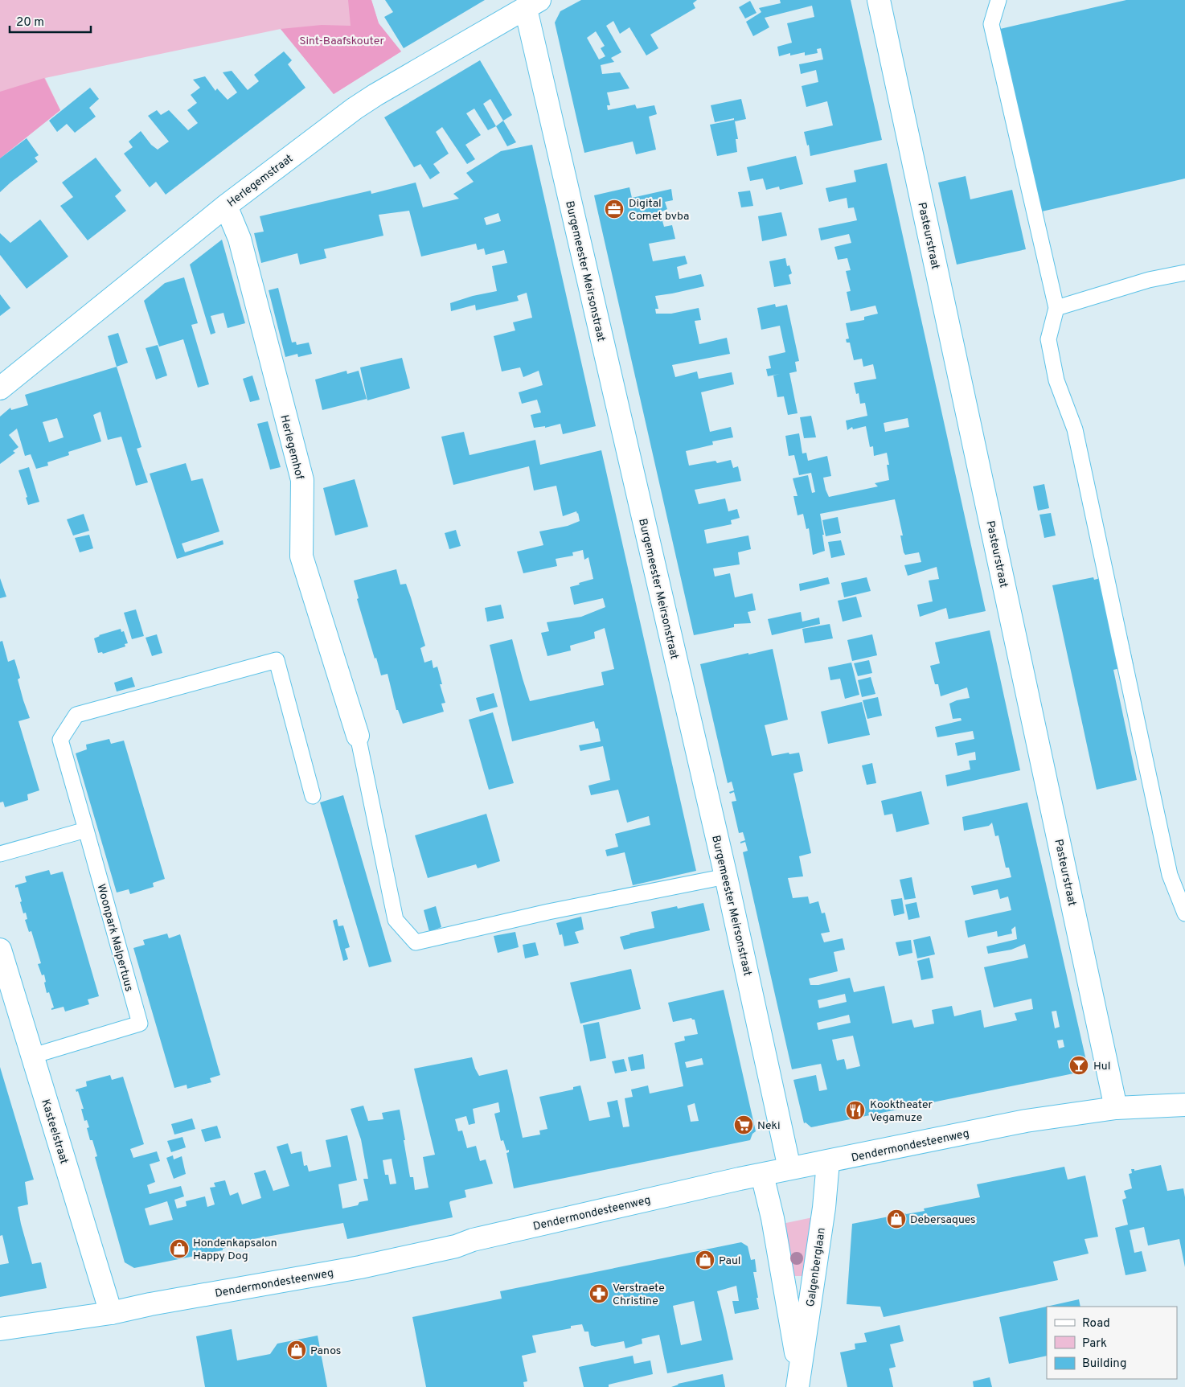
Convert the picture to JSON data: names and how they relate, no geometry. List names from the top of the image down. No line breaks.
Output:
{"streets":{"street":["Herlegemstraat","Pasteurstraat","Burgemeester Meirsonstraat","Herlegemhof","Kasteelstraat","Dendermondesteenweg","Galgenberglaan"],"lane":["Woonpark Malpertuus"]},"crossings":[["Herlegemstraat","Burgemeester Meirsonstraat"],["Herlegemstraat","Herlegemhof"],["Pasteurstraat","Dendermondesteenweg"],["Burgemeester Meirsonstraat","Dendermondesteenweg"],["Woonpark Malpertuus","Kasteelstraat"],["Kasteelstraat","Dendermondesteenweg"],["Dendermondesteenweg","Galgenberglaan"]],"parks":["Sint-Baafskouter"],"places":{"office":["Digital Comet bvba"],"bar":["Hul"],"restaurant":["Kooktheater Vegamuze"],"supermarket":["Neki"],"shop":["Debersaques","Hondenkapsalon Happy Dog","Paul","Panos"],"pharmacy":["Verstraete Christine"]},"legend":["Road","Park","Building"],"scale_bar":"20 m"}
